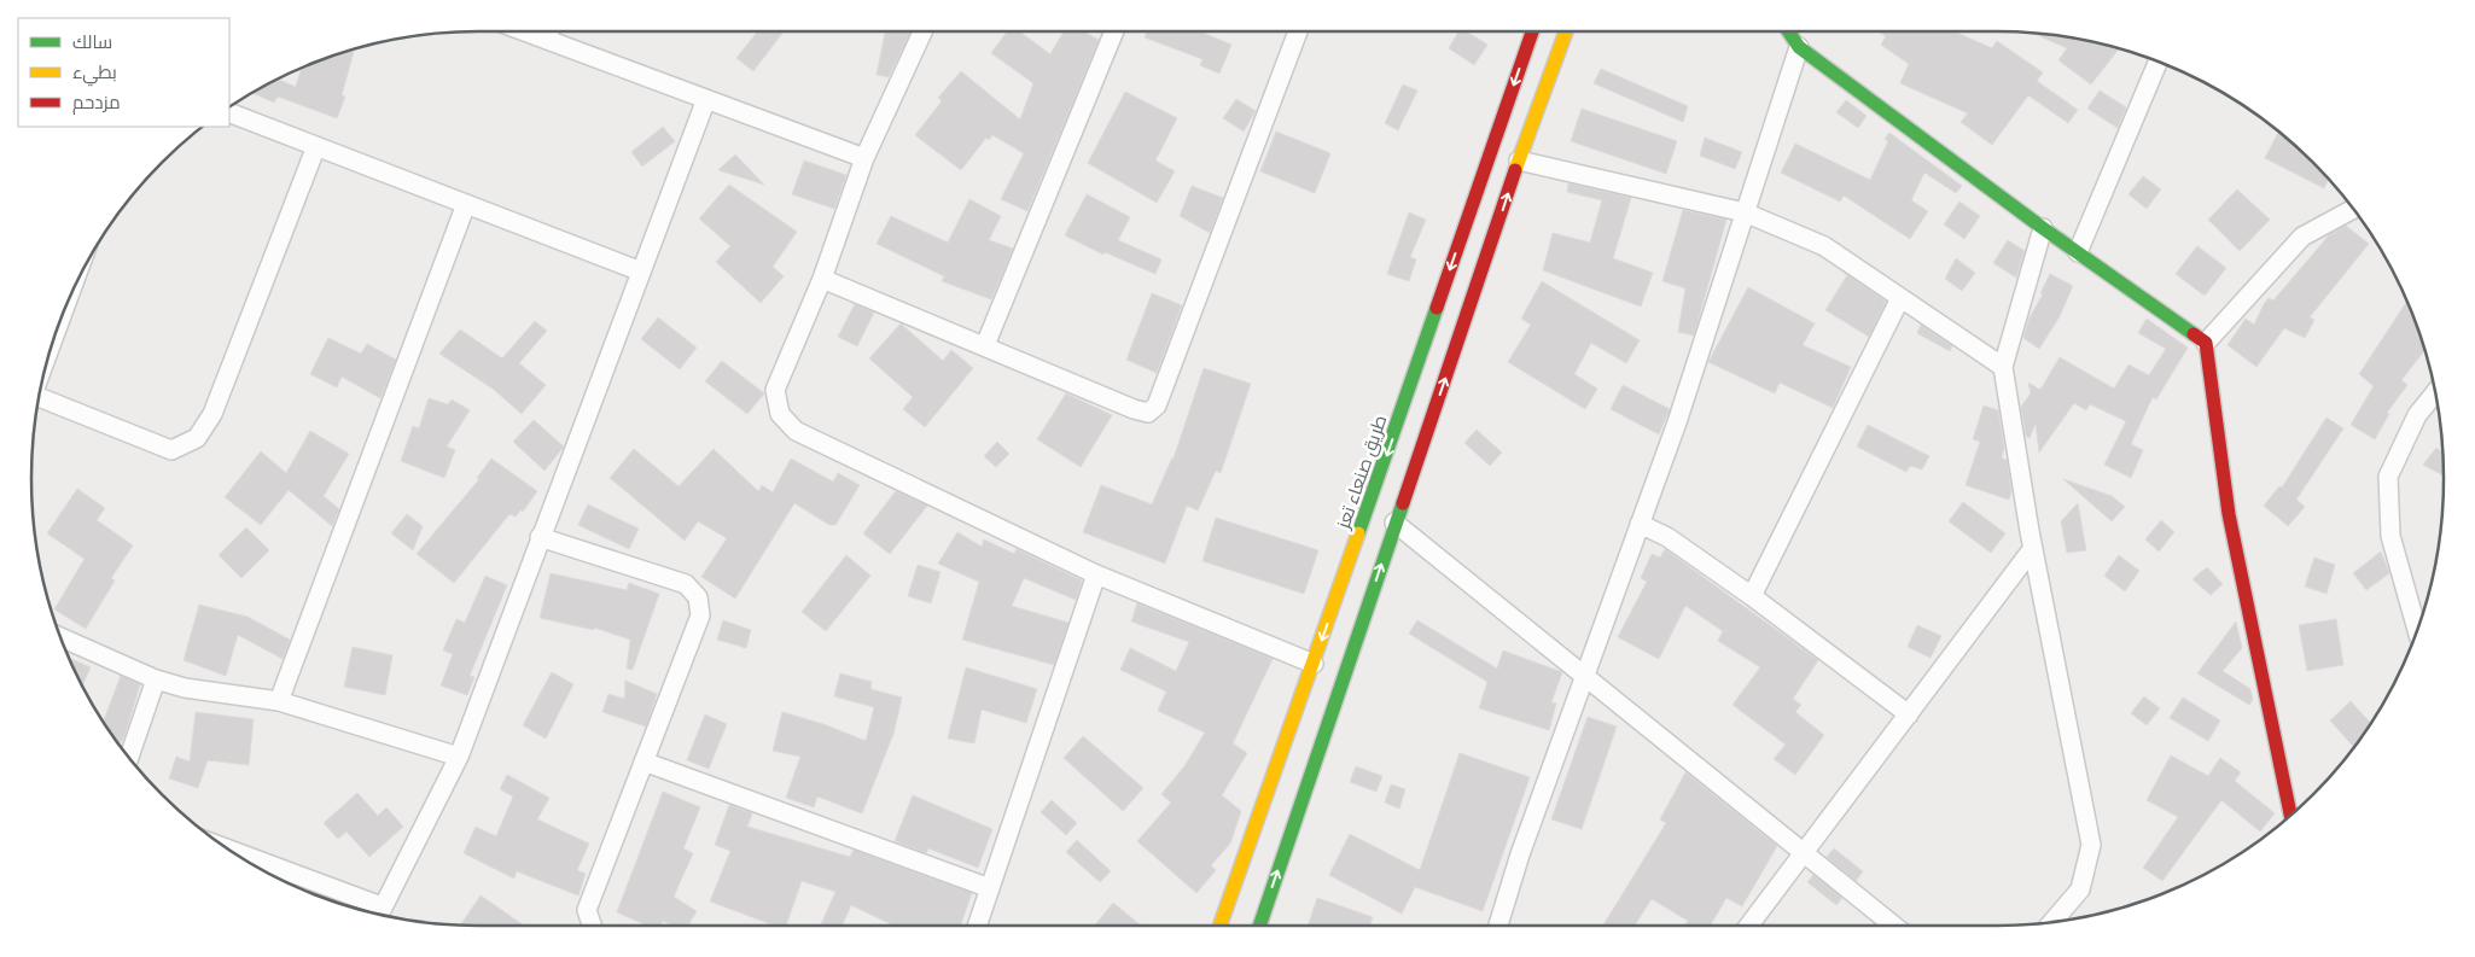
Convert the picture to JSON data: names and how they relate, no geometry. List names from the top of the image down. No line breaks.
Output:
{"streets":{"main road":["طريق صنعاء تعز"]},"legend":["سالك","بطيء","مزدحم"]}
